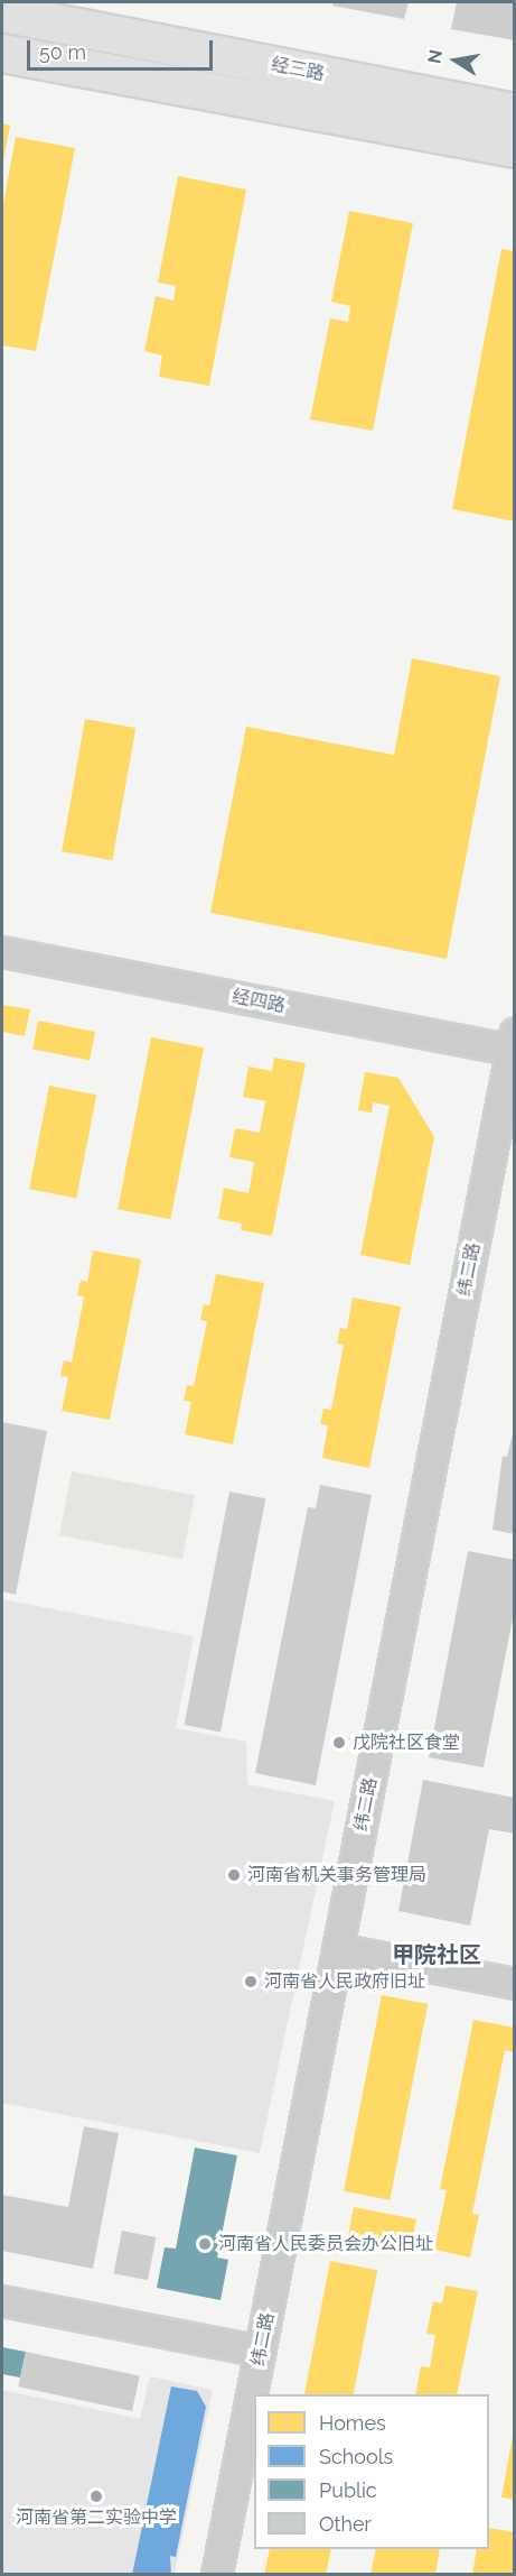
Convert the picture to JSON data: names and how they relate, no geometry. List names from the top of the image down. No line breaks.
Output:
{"streets":{"main road":["经三路"],"street":["经四路","纬二路"]},"crossings":[["经四路","纬二路"]],"districts":["甲院社区"],"places":["戊院社区食堂","河南省机关事务管理局","河南省人民政府旧址","河南省人民委员会办公旧址","河南省第二实验中学"],"legend":["Homes","Schools","Public","Other"],"scale_bar":"50 m","north":"left"}
